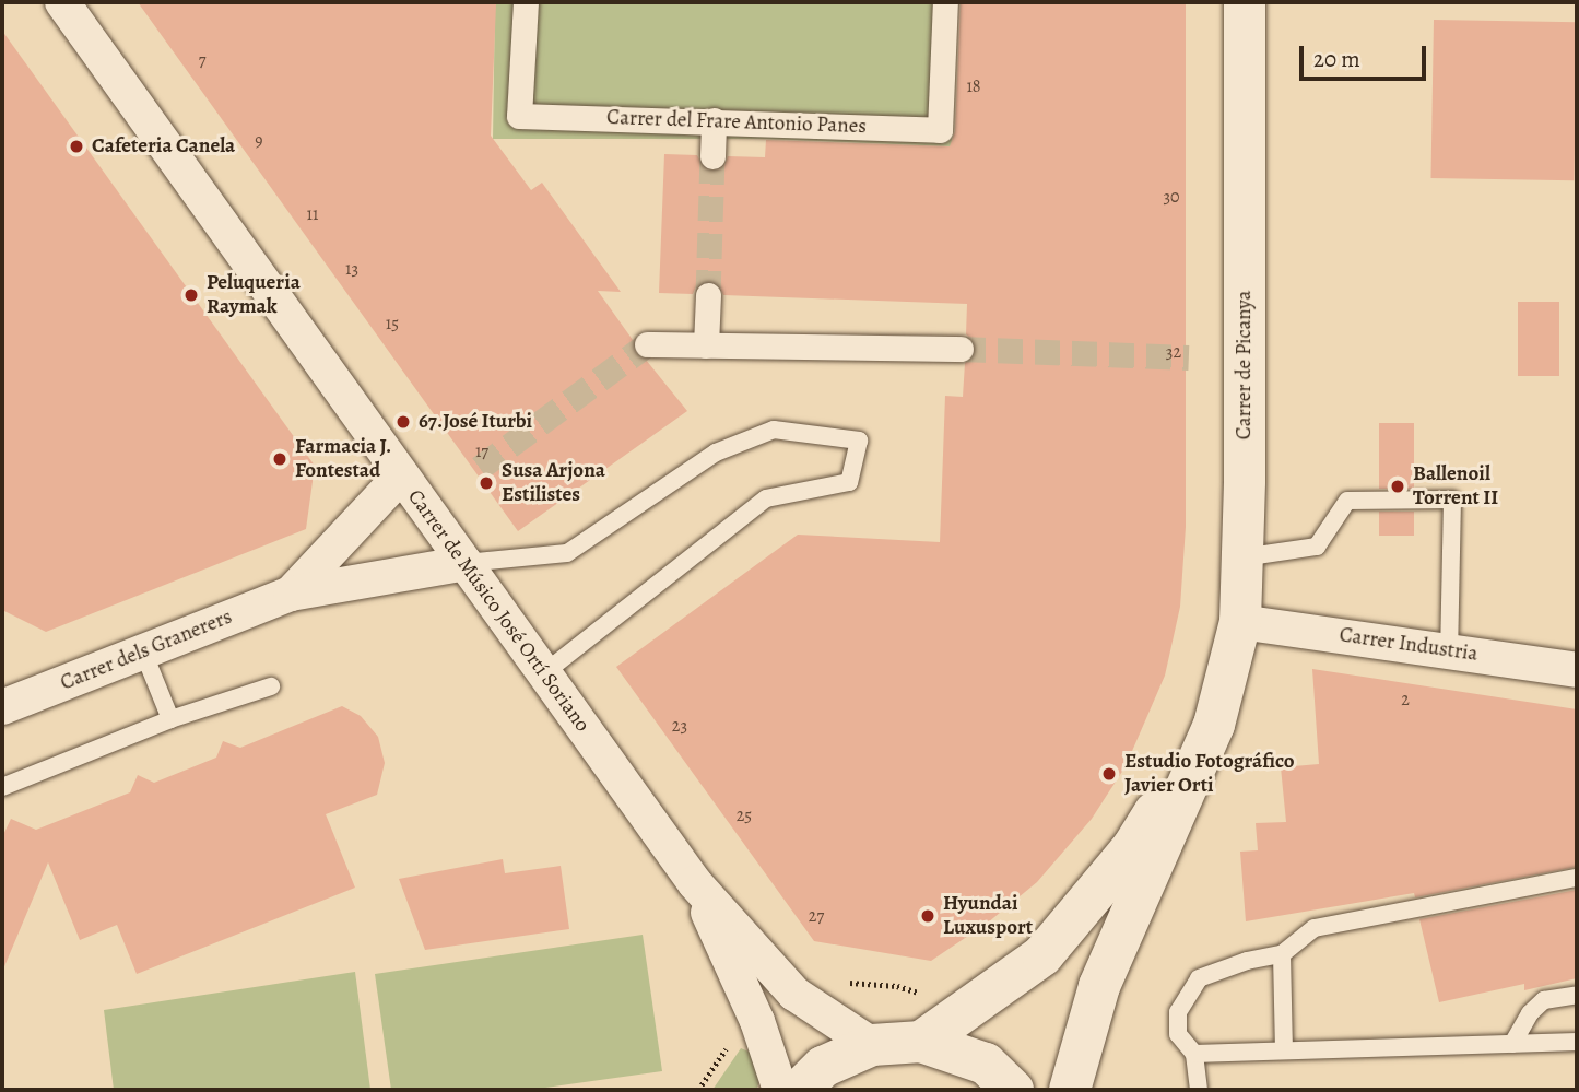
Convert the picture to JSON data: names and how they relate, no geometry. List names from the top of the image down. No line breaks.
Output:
{"streets":{"street":["Carrer del Frare Antonio Panes","Carrer de Picanya","Carrer de Músico José Ortí Soriano","Carrer Industria","Carrer dels Granerers"]},"crossings":[["Carrer de Picanya","Carrer Industria"],["Carrer de Músico José Ortí Soriano","Carrer dels Granerers"]],"places":["Cafeteria Canela","Peluqueria Raymak","67.José Iturbi","Farmacia J. Fontestad","Susa Arjona Estilistes","Ballenoil Torrent II","Estudio Fotográfico Javier Orti","Hyundai Luxusport"],"house_numbers":["7","18","9","30","11","13","15","32","17","2","23","25","27"],"scale_bar":"20 m"}
